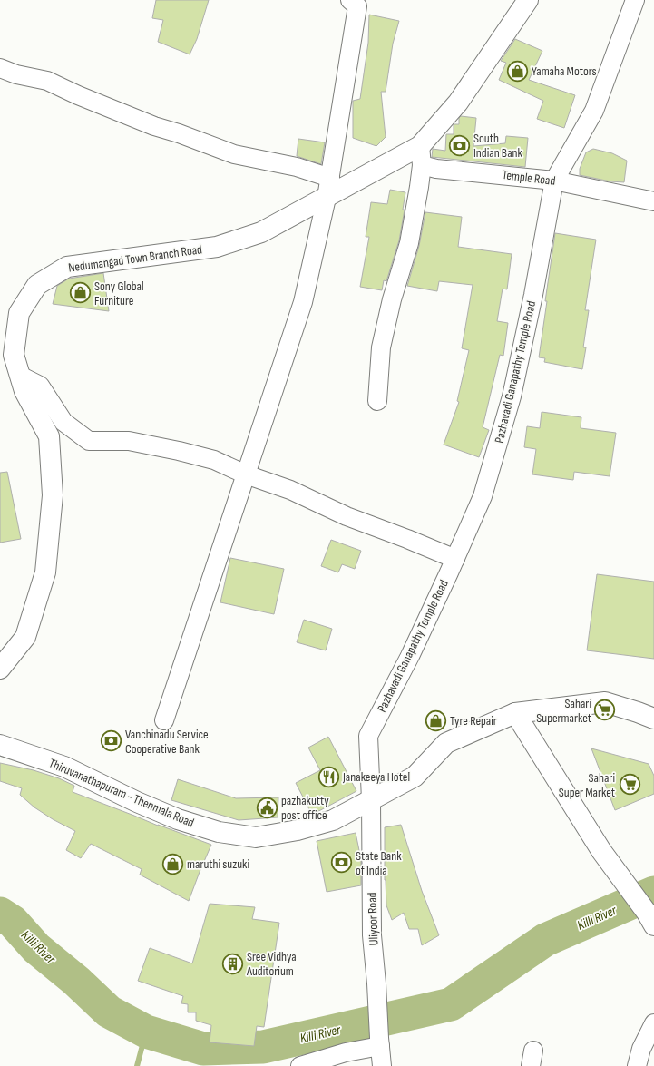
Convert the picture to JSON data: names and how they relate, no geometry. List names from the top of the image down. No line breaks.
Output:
{"streets":{"main road":["Nedumangad Town Branch Road","Thiruvanathapuram - Thenmala Road"],"street":["Temple Road","Pazhavadi Ganapathy Temple Road","Uliyoor Road"]},"crossings":[["Temple Road","Nedumangad Town Branch Road"],["Temple Road","Pazhavadi Ganapathy Temple Road"],["Pazhavadi Ganapathy Temple Road","Thiruvanathapuram - Thenmala Road"],["Pazhavadi Ganapathy Temple Road","Uliyoor Road"],["Thiruvanathapuram - Thenmala Road","Uliyoor Road"]],"water":["Killi River"],"places":{"shop":["Yamaha Motors","Sony Global Furniture","Tyre Repair","maruthi suzuki"],"bank":["South Indian Bank","Vanchinadu Service Cooperative Bank","State Bank of India"],"supermarket":["Sahari Supermarket","Sahari Super Market"],"restaurant":["Janakeeya Hotel"],"public building":["pazhakutty post office"],"building":["Sree Vidhya Auditorium"]}}
